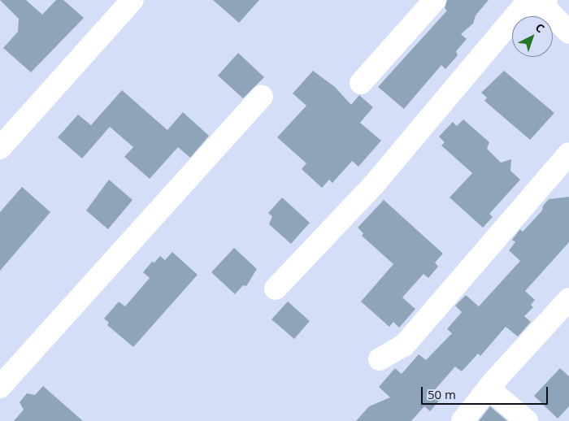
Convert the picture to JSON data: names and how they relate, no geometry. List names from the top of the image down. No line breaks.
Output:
{"scale_bar":"50 m","north":"top right"}
